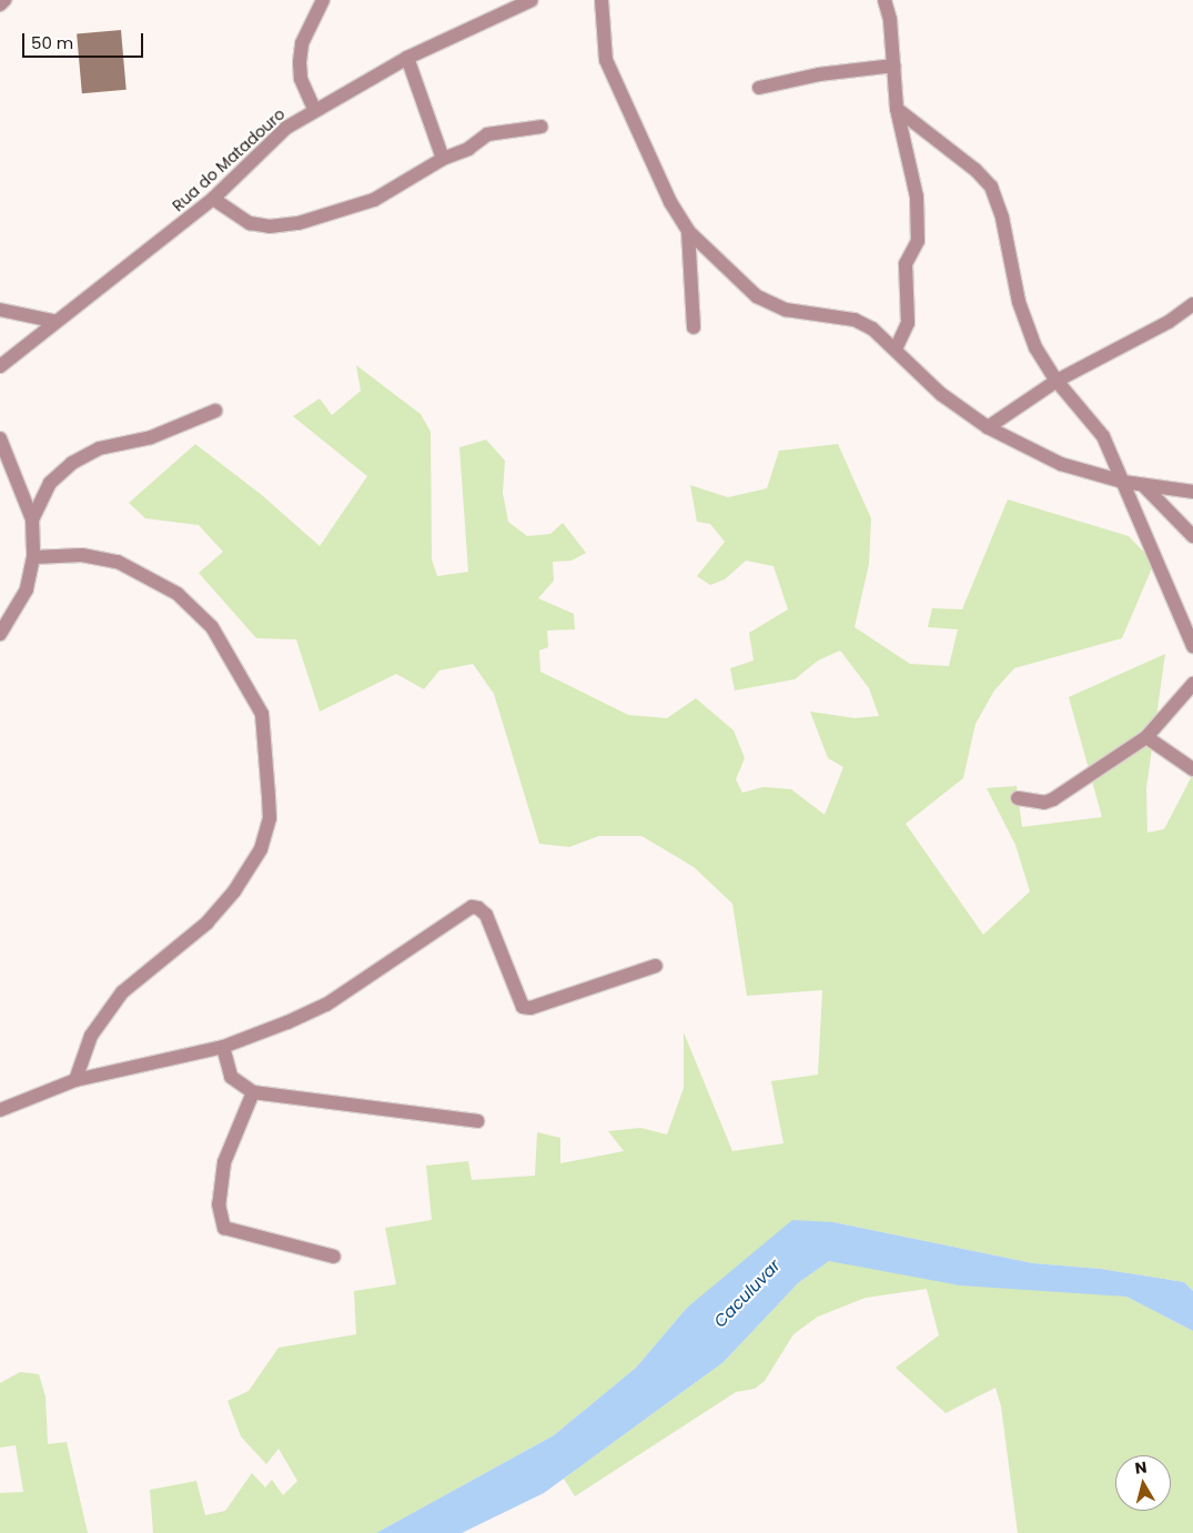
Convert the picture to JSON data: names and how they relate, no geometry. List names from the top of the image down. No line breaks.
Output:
{"streets":{"street":["Rua do Matadouro"]},"water":["Caculuvar"],"scale_bar":"50 m","north":"top"}
